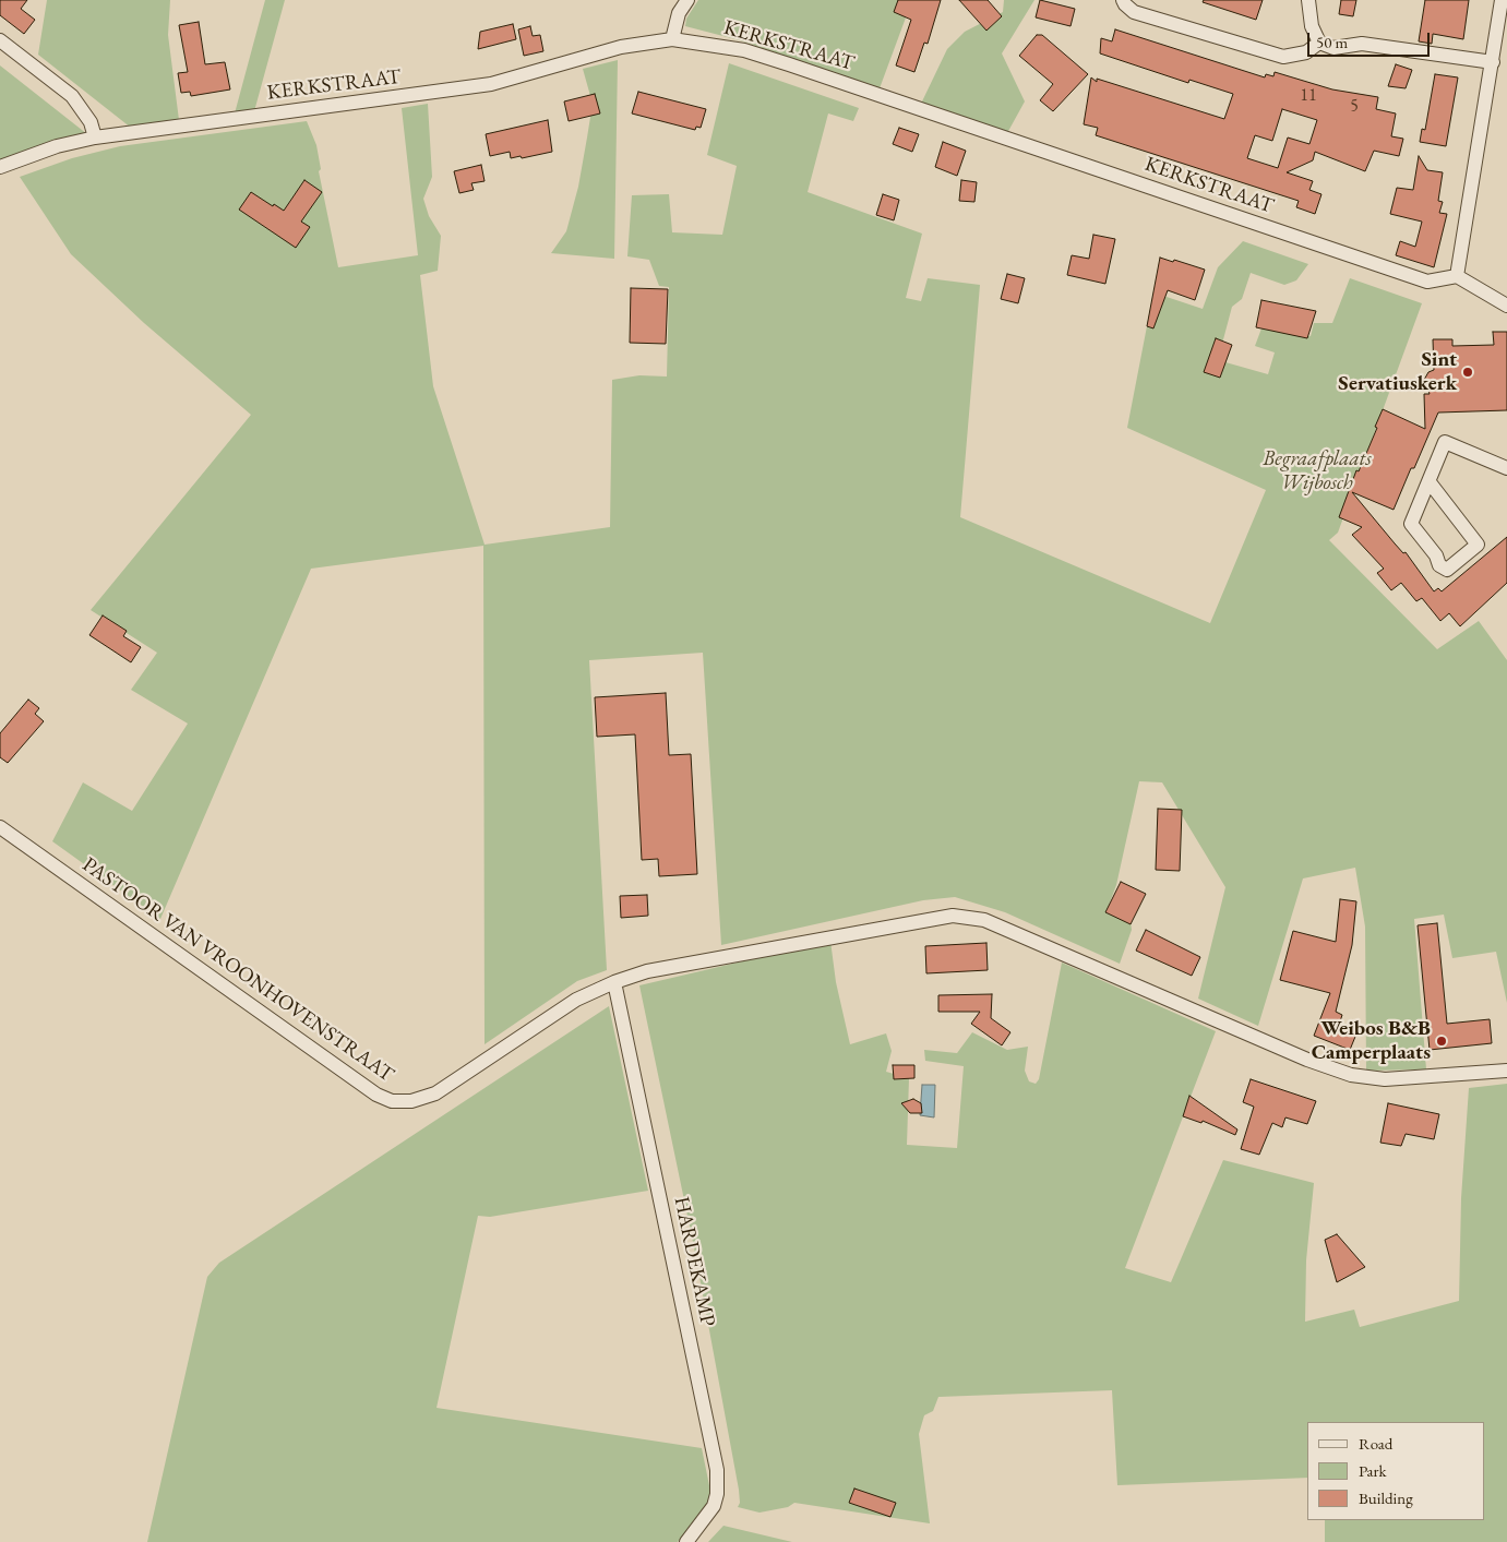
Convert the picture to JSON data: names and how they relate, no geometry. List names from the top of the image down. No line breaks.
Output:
{"streets":{"street":["KERKSTRAAT","PASTOOR VAN VROONHOVENSTRAAT","HARDEKAMP"]},"crossings":[["PASTOOR VAN VROONHOVENSTRAAT","HARDEKAMP"]],"parks":["Begraafplaats Wijbosch"],"places":["Sint Servatiuskerk","Weibos B&B Camperplaats"],"house_numbers":["11","5"],"legend":["Road","Park","Building"],"scale_bar":"50 m"}
